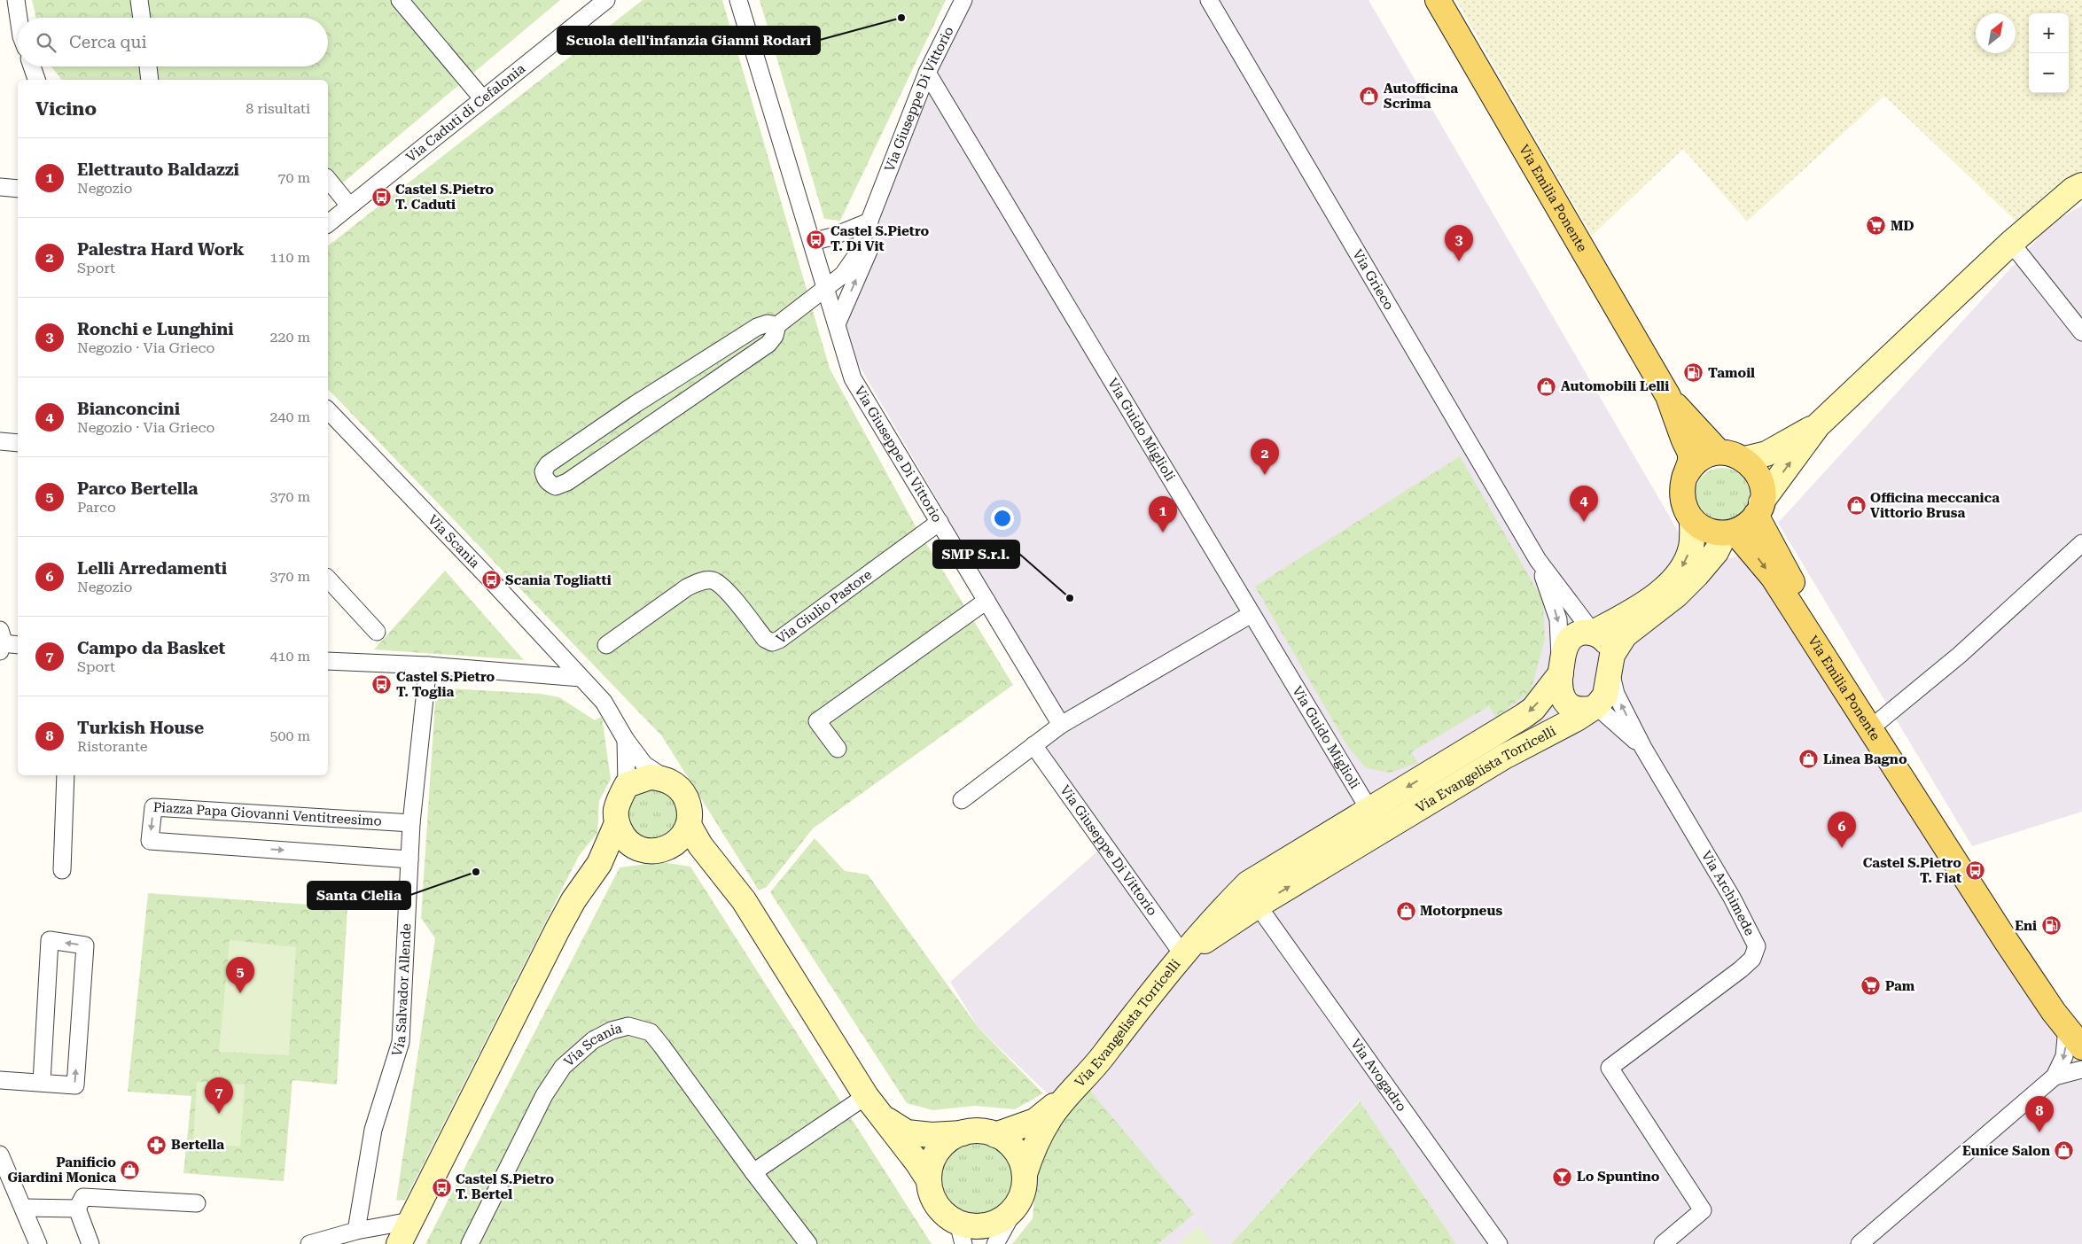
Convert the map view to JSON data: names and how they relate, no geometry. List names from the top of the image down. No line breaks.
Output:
{"streets":{"main road":["Via Emilia Ponente","Via Scania","Via Evangelista Torricelli"],"street":["Via Giuseppe Di Vittorio","Via Caduti di Cefalonia","Via Grieco","Via Guido Miglioli","Via Giulio Pastore","Piazza Papa Giovanni Ventitreesimo","Via Archimede","Via Salvador Allende","Via Avogadro"]},"crossings":[["Via Giuseppe Di Vittorio","Via Guido Miglioli"],["Via Giuseppe Di Vittorio","Via Giulio Pastore"],["Via Giuseppe Di Vittorio","Via Evangelista Torricelli"],["Via Emilia Ponente","Via Evangelista Torricelli"],["Via Guido Miglioli","Via Evangelista Torricelli"],["Via Scania","Via Evangelista Torricelli"],["Via Evangelista Torricelli","Via Archimede"],["Via Evangelista Torricelli","Via Avogadro"],["Piazza Papa Giovanni Ventitreesimo","Via Salvador Allende"]],"places":{"other":["Scuola dell'infanzia Gianni Rodari","SMP S.r.l.","Santa Clelia"],"shop":["Autofficina Scrima","Automobili Lelli","Officina meccanica Vittorio Brusa","Linea Bagno","Motorpneus","Eunice Salon","Panificio Giardini Monica"],"bus stop":["Castel S.Pietro T. Caduti","Castel S.Pietro T. Di Vit","Scania Togliatti","Castel S.Pietro T. Toglia","Castel S.Pietro T. Fiat","Castel S.Pietro T. Bertel"],"supermarket":["MD","Pam"],"fuel station":["Tamoil","Eni"],"pharmacy":["Bertella"],"bar":["Lo Spuntino"]},"north":"top right","page":{"map_buttons":["+","−"],"search":"Cerca qui","heading":["Vicino","8 risultati"],"list":[{"mark":"1","name":"Elettrauto Baldazzi","note":"Negozio","value":"70 m"},{"mark":"2","name":"Palestra Hard Work","note":"Sport","value":"110 m"},{"mark":"3","name":"Ronchi e Lunghini","note":"Negozio · Via Grieco","value":"220 m"},{"mark":"4","name":"Bianconcini","note":"Negozio · Via Grieco","value":"240 m"},{"mark":"5","name":"Parco Bertella","note":"Parco","value":"370 m"},{"mark":"6","name":"Lelli Arredamenti","note":"Negozio","value":"370 m"},{"mark":"7","name":"Campo da Basket","note":"Sport","value":"410 m"},{"mark":"8","name":"Turkish House","note":"Ristorante","value":"500 m"}],"pins":["3","2","4","1","6","5","7","8"]}}
